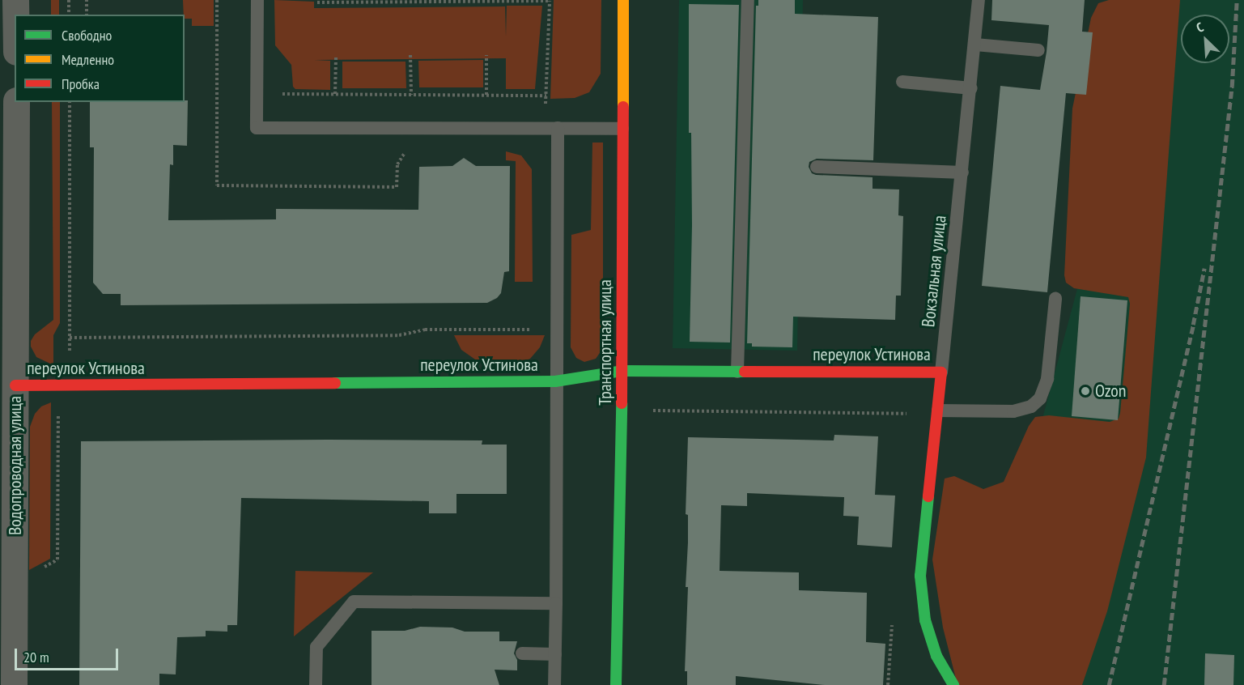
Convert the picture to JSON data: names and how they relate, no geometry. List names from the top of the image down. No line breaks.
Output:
{"streets":{"street":["Вокзальная улица","Транспортная улица","переулок Устинова","Водопроводная улица"]},"crossings":[["Вокзальная улица","переулок Устинова"],["Транспортная улица","переулок Устинова"],["переулок Устинова","Водопроводная улица"]],"places":["Ozon"],"legend":["Свободно","Медленно","Пробка"],"scale_bar":"20 m","north":"top left"}
